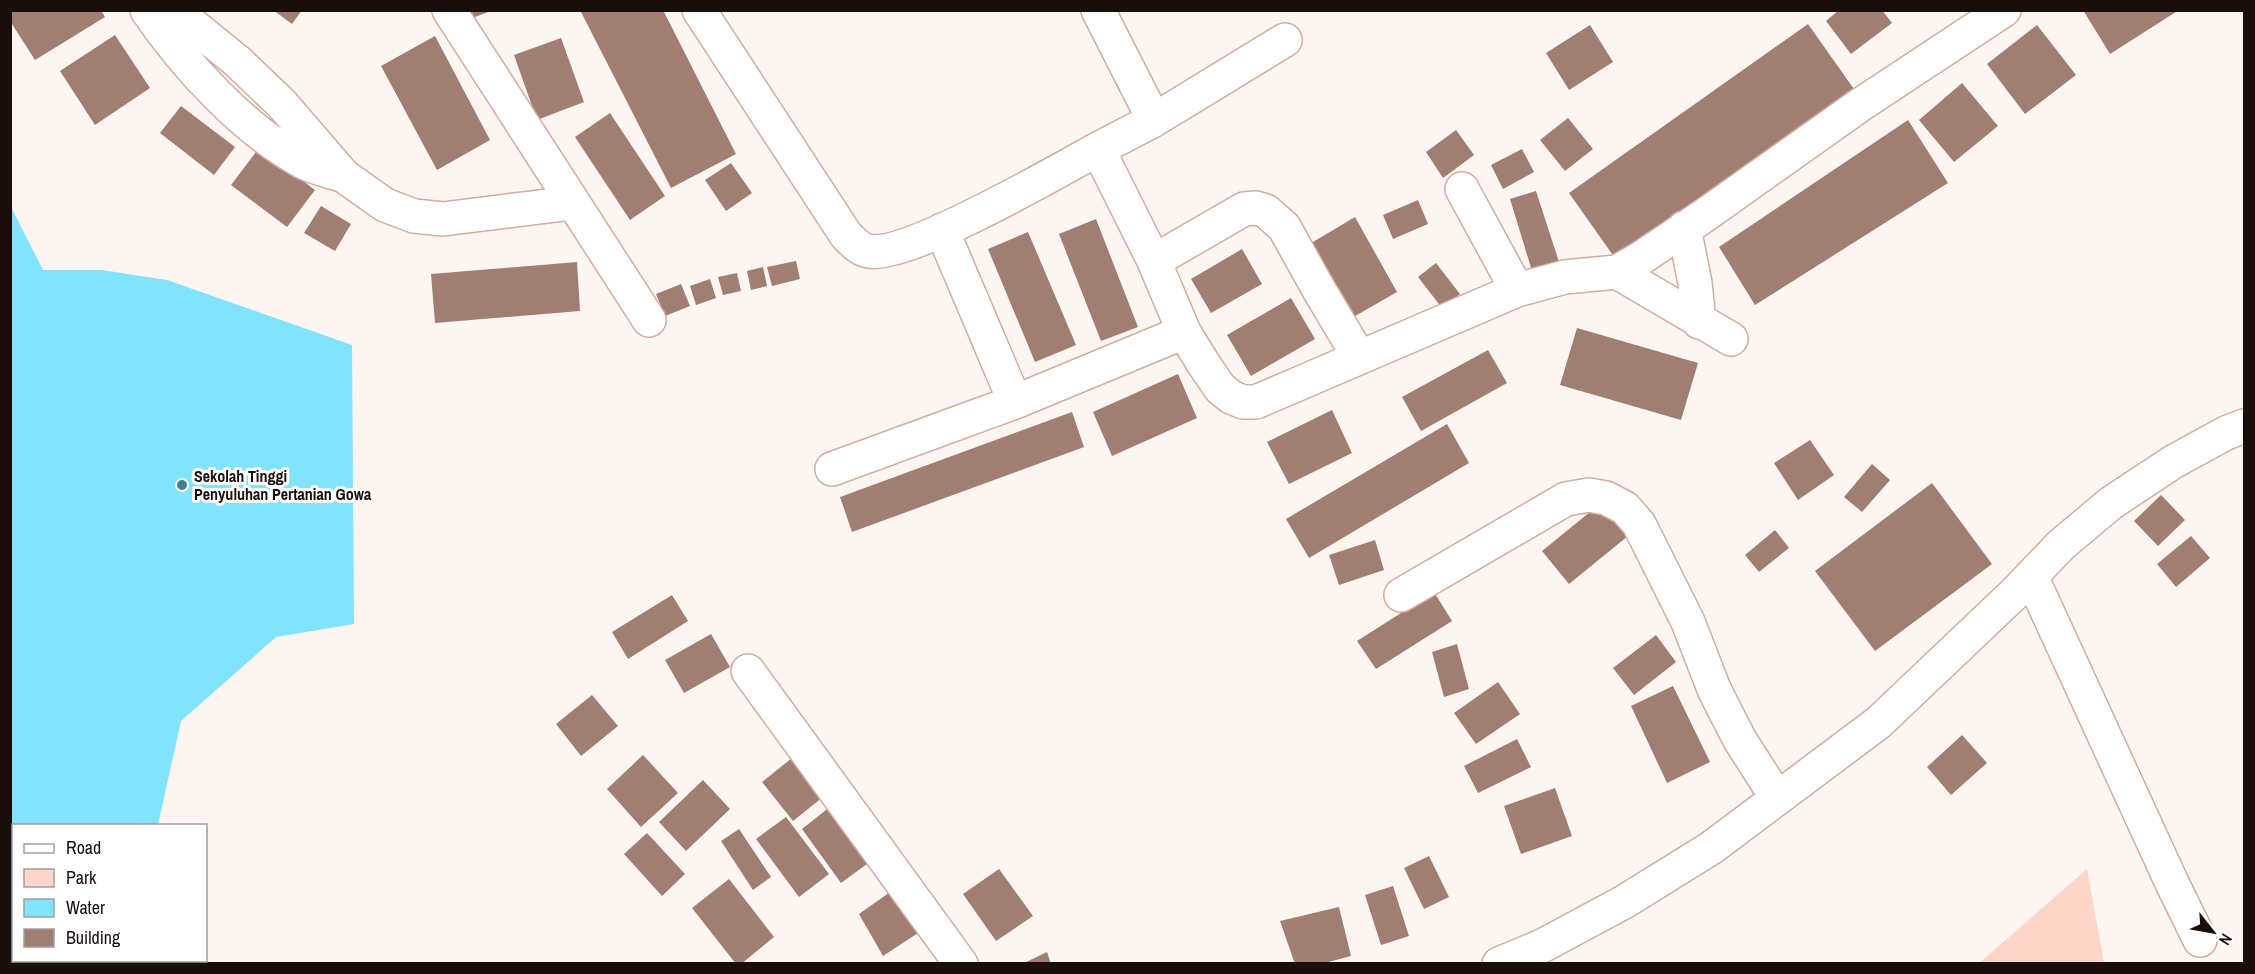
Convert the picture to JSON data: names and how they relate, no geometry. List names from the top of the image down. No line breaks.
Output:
{"places":["Sekolah Tinggi Penyuluhan Pertanian Gowa"],"legend":["Road","Park","Water","Building"],"north":"bottom right"}
